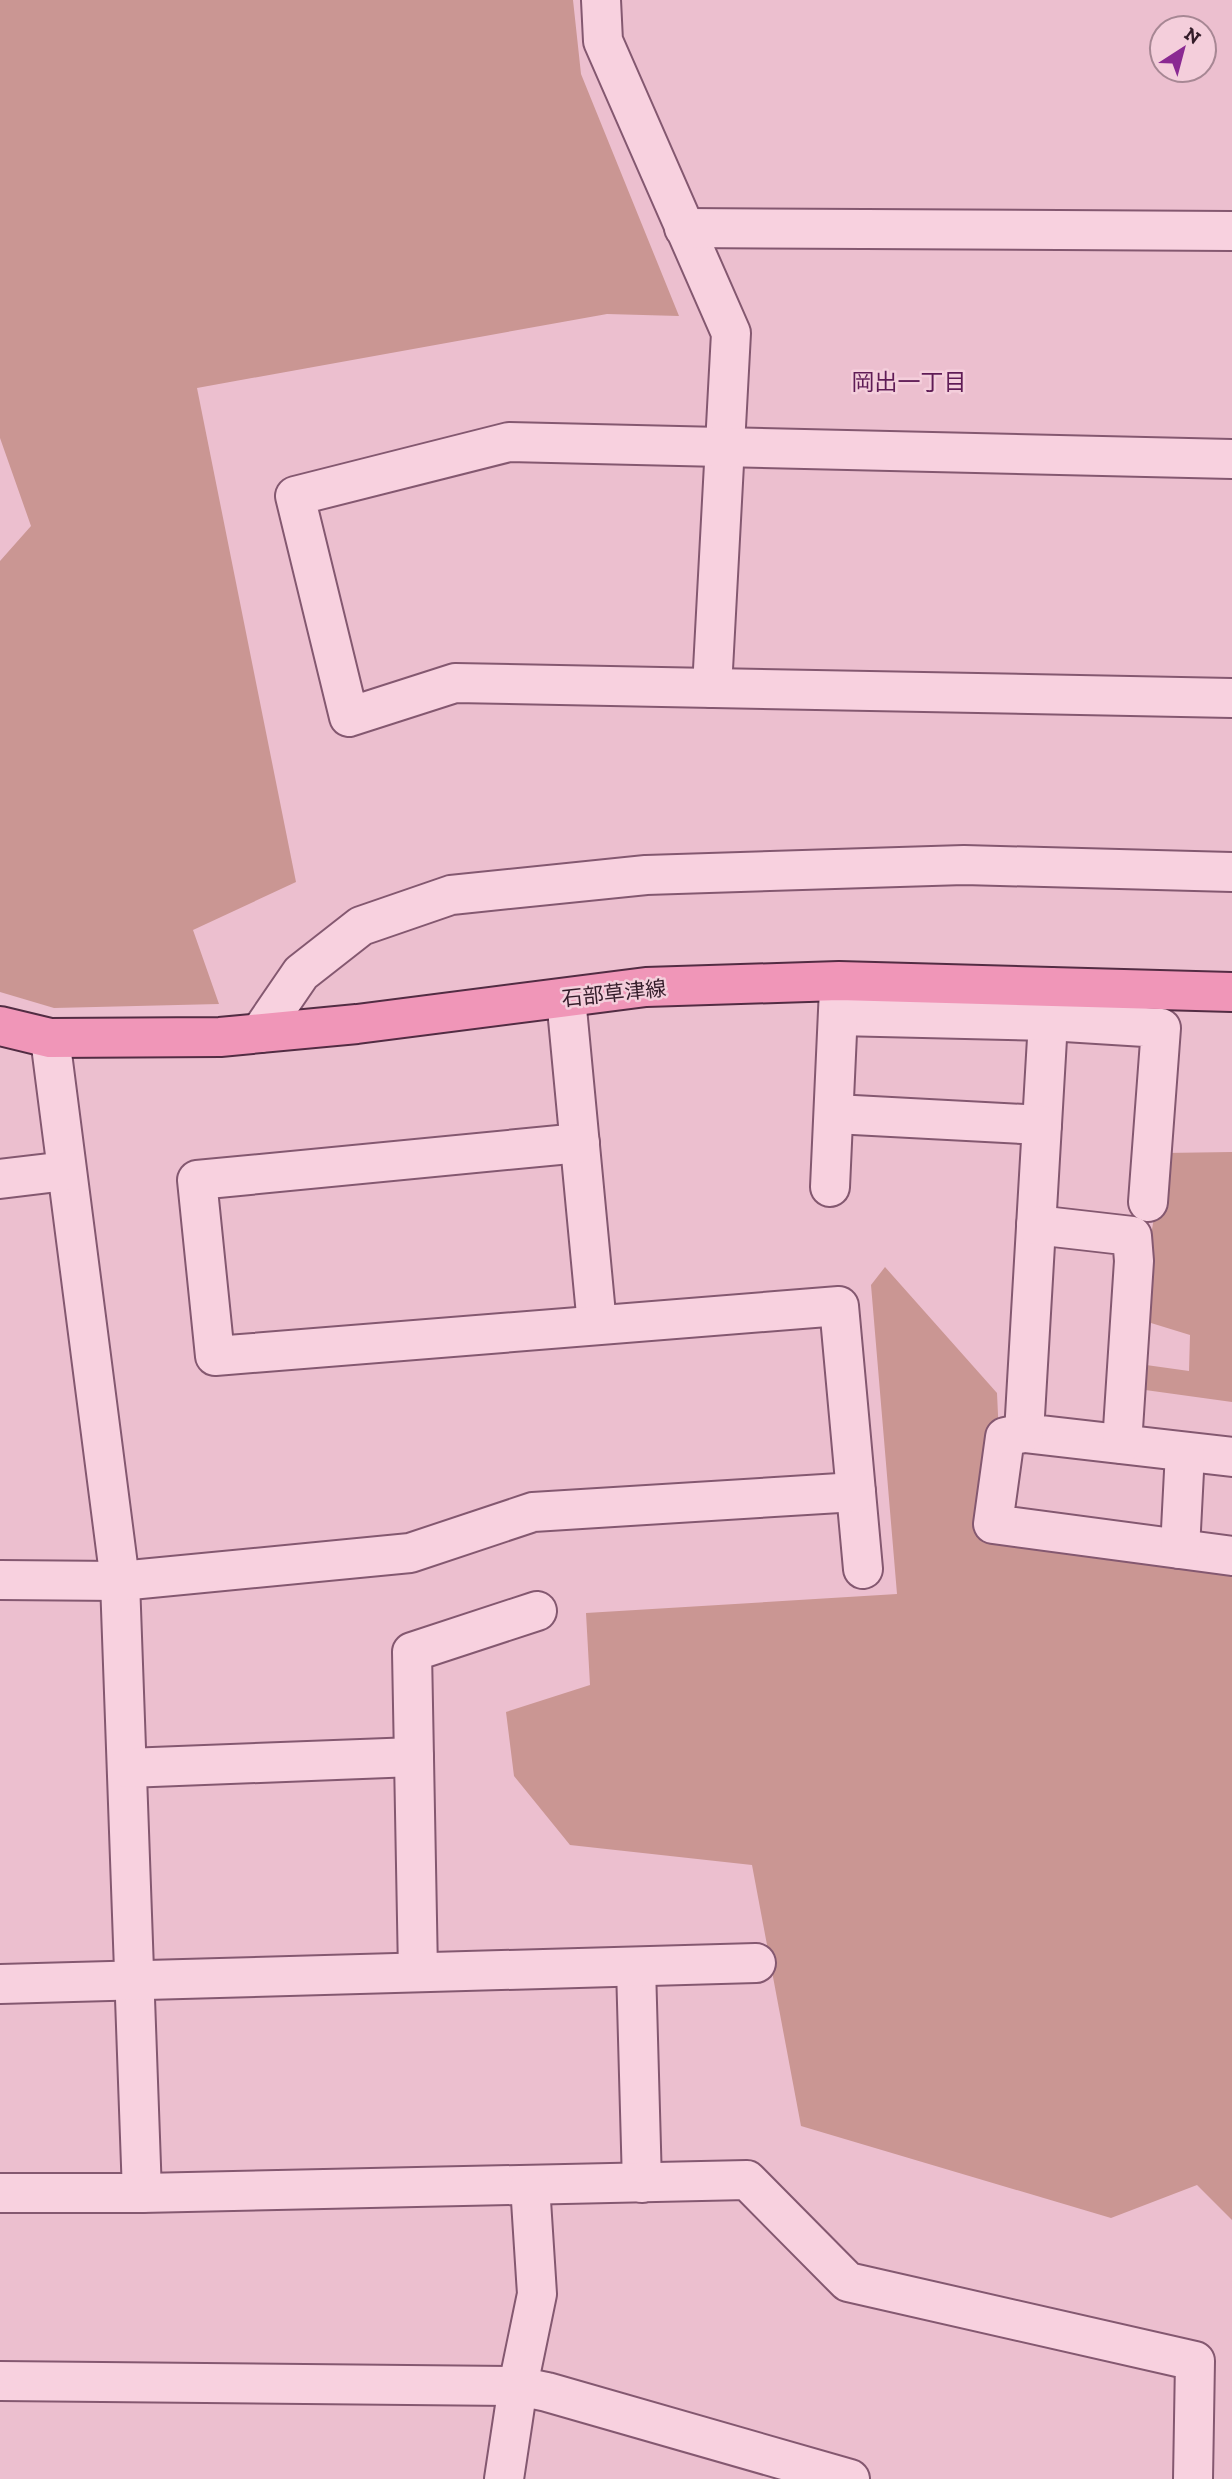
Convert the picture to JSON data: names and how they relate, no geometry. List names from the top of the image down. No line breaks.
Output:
{"streets":{"main road":["石部草津線"]},"districts":["岡出一丁目"],"north":"top right"}
